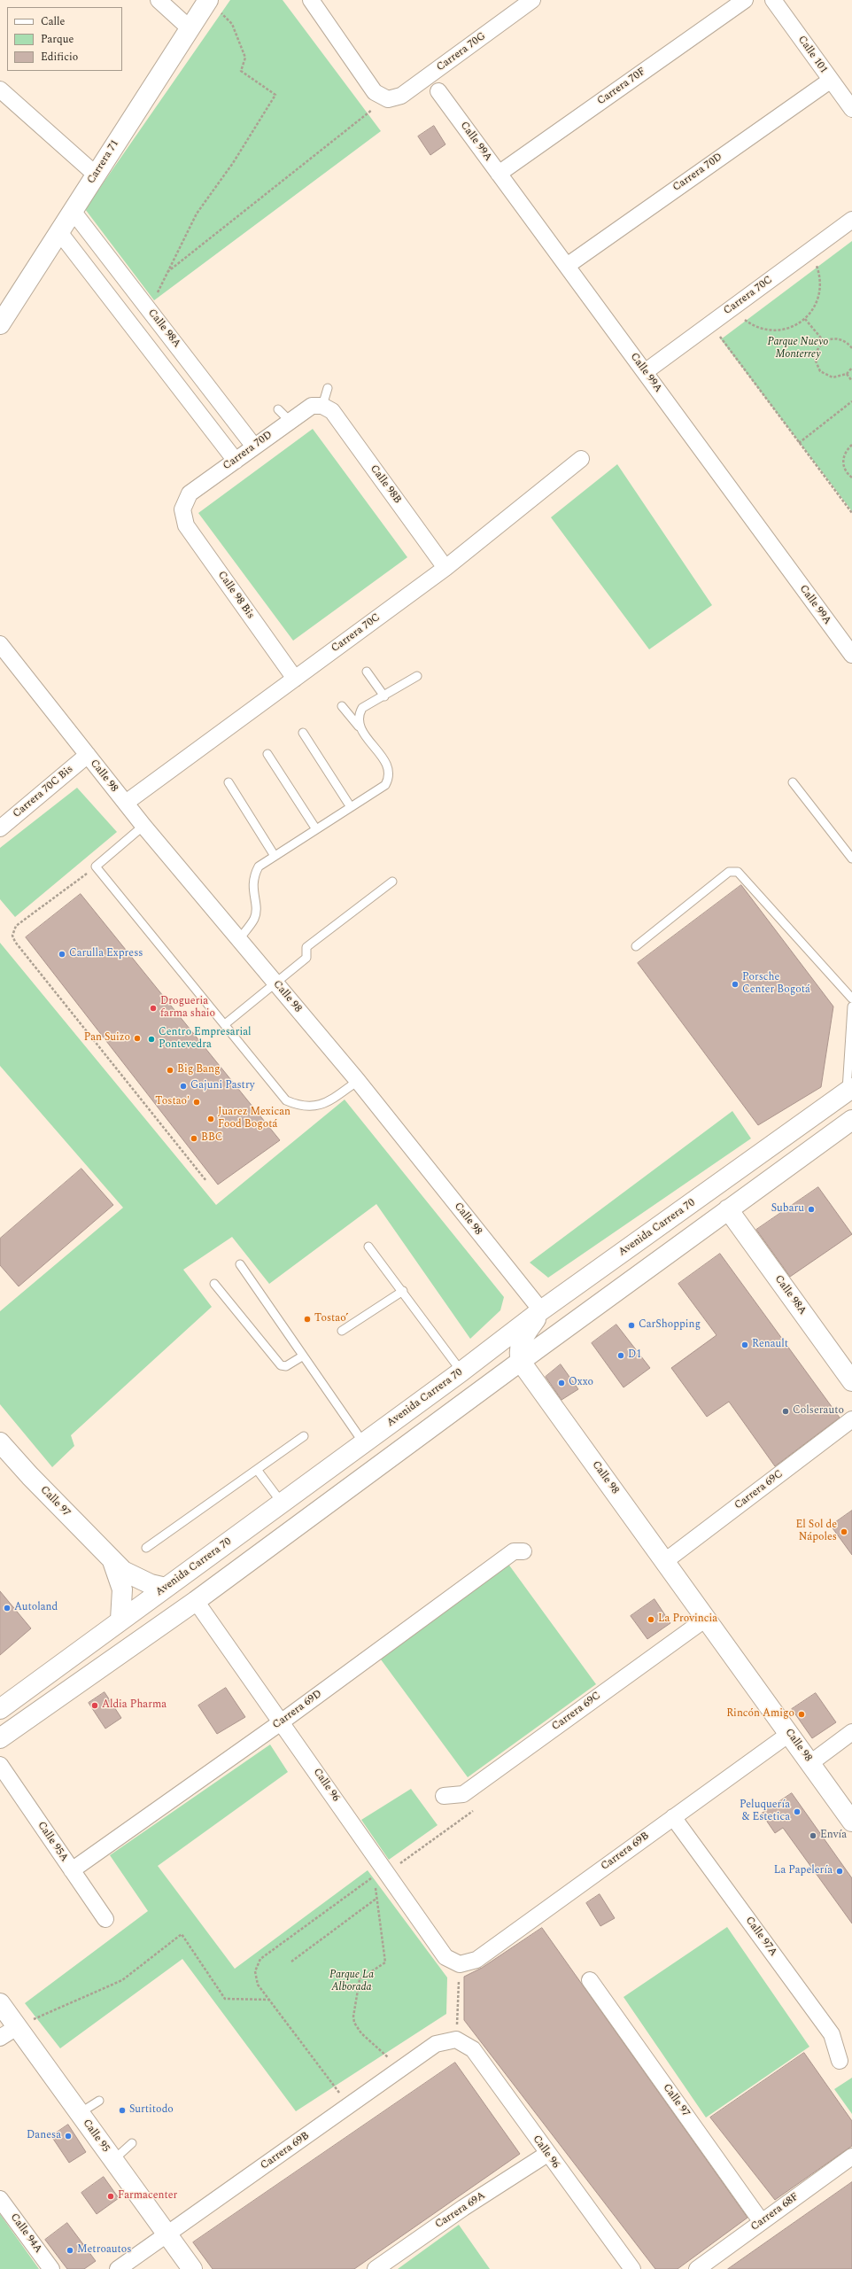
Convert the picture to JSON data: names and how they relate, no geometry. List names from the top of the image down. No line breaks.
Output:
{"streets":{"street":["Carrera 70G","Calle 101","Carrera 70F","Calle 99A","Carrera 71","Carrera 70D","Carrera 70C","Calle 98A","Calle 98B","Calle 98 Bis","Calle 98","Carrera 70C Bis","Avenida Carrera 70","Carrera 69C","Calle 97","Carrera 69D","Calle 96","Calle 95A","Carrera 69B","Calle 97A","Calle 95","Carrera 69A","Carrera 68F","Calle 94A"]},"crossings":[["Calle 101","Carrera 70D"],["Carrera 70F","Calle 99A"],["Calle 99A","Carrera 70D"],["Calle 99A","Carrera 70C"],["Carrera 71","Calle 98A"],["Carrera 70D","Calle 98A"],["Carrera 70D","Calle 98B"],["Carrera 70D","Calle 98 Bis"],["Carrera 70C","Calle 98B"],["Carrera 70C","Calle 98 Bis"],["Carrera 70C","Calle 98"],["Calle 98","Carrera 70C Bis"],["Calle 98","Avenida Carrera 70"],["Calle 98","Carrera 69C"],["Calle 98","Carrera 69B"],["Avenida Carrera 70","Calle 97"],["Calle 97","Carrera 68F"],["Carrera 69D","Calle 96"],["Carrera 69D","Calle 95A"],["Calle 96","Carrera 69B"],["Calle 96","Carrera 69A"],["Carrera 69B","Calle 97A"],["Carrera 69B","Calle 95"]],"parks":["Parque Nuevo Monterrey","Parque La Alborada"],"places":["Carulla Express","Porsche Center Bogotá","Drogueria farma shaio","Pan Suizo","Centro Empresarial Pontevedra","Big Bang","Gajuni Pastry","Tostao'","Juarez Mexican Food Bogotá","BBC","Subaru","Tostao’","CarShopping","Renault","D1","Oxxo","Colserauto","El Sol de Nápoles","Autoland","La Provincia","Aldia Pharma","Rincón Amigo","Peluquería & Estetica","Envía","La Papelería","Surtitodo","Danesa","Farmacenter","Metroautos"],"legend":["Calle","Parque","Edificio"]}
